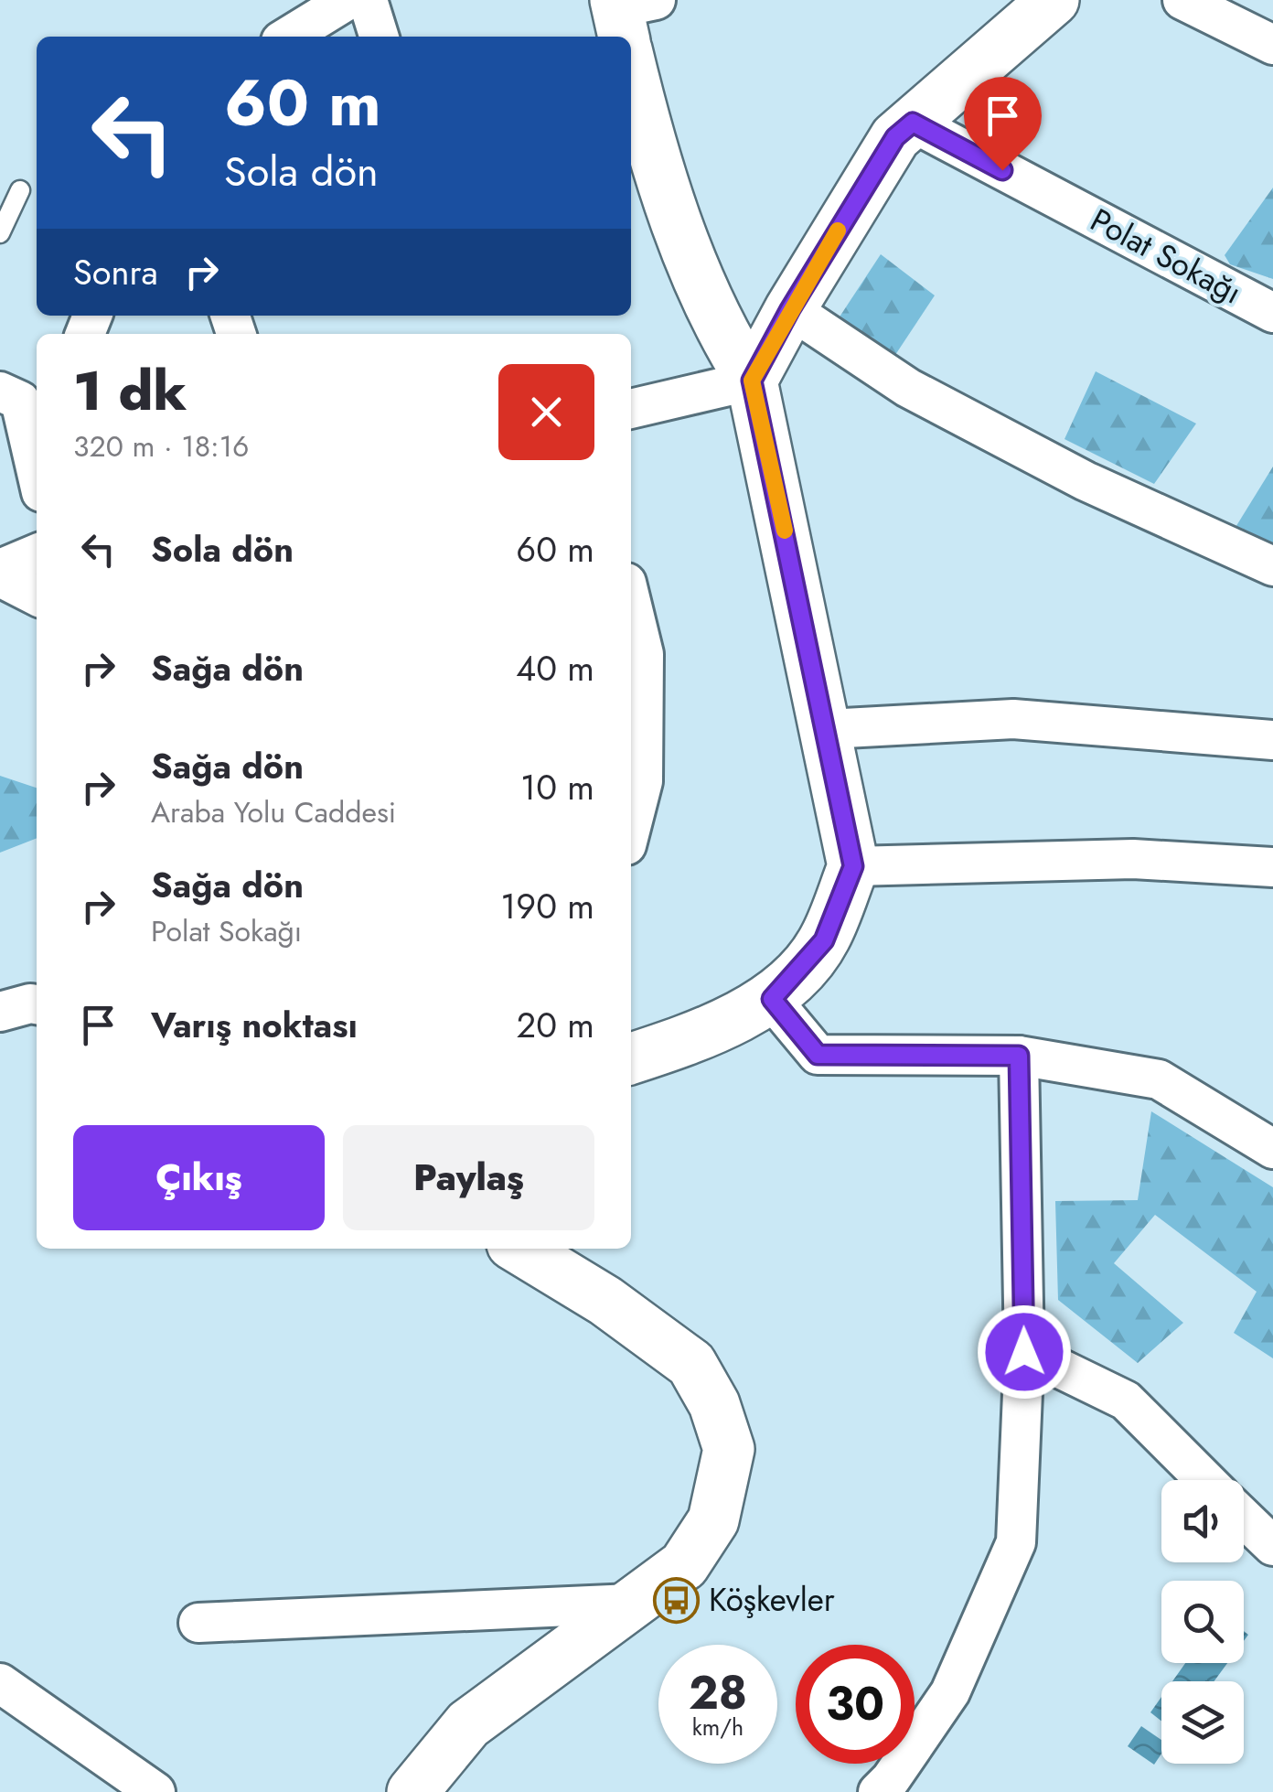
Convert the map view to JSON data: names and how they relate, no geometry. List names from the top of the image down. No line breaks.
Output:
{"streets":{"street":["Polat Sokağı"]},"places":{"bus stop":["Köşkevler"]},"page":{"turn":["60 m","Sola dön"],"then":"Sonra","heading":["1 dk","320 m · 18:16"],"list":[{"name":"Sola dön","value":"60 m"},{"name":"Sağa dön","value":"40 m"},{"name":"Sağa dön","note":"Araba Yolu Caddesi","value":"10 m"},{"name":"Sağa dön","note":"Polat Sokağı","value":"190 m"},{"name":"Varış noktası","value":"20 m"}],"buttons":["Çıkış","Paylaş"],"speed":"28 km/h","limit":"30"}}
